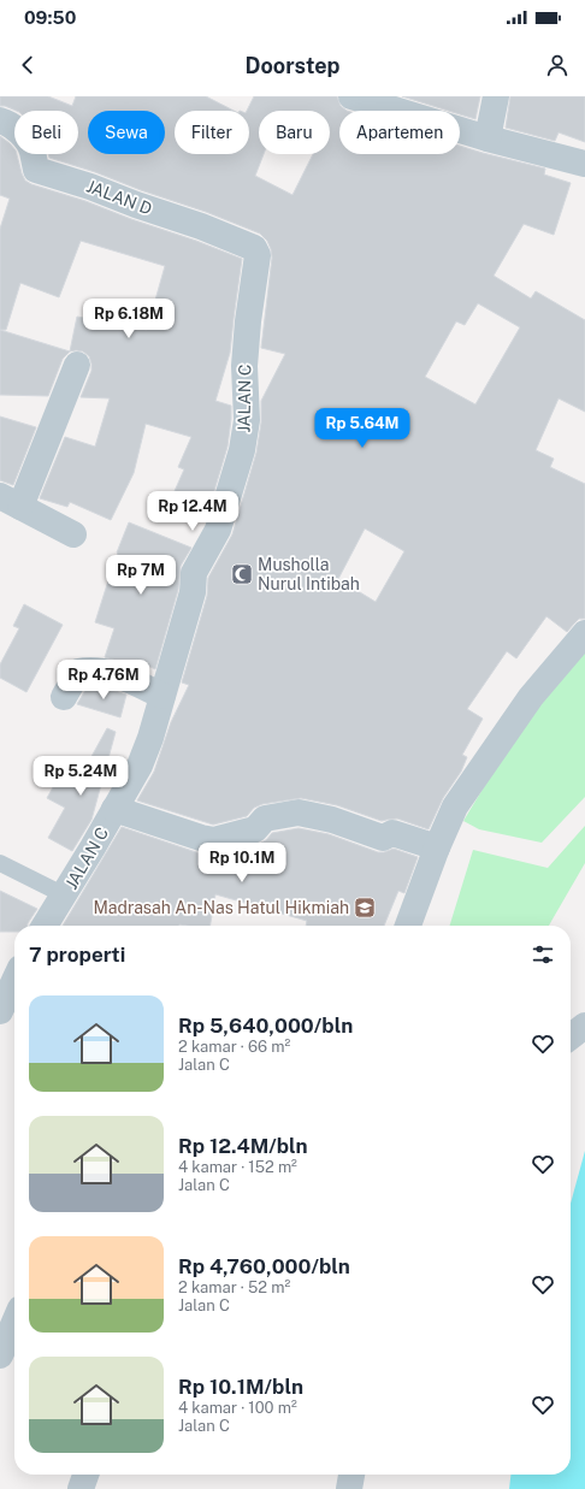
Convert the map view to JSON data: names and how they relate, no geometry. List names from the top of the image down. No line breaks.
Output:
{"streets":{"street":["JALAN D","JALAN C"]},"crossings":[["JALAN D","JALAN C"]],"places":{"mosque":["Musholla Nurul Intibah"],"school or university":["Madrasah An-Nas Hatul Hikmiah"]},"page":{"status":"09:50","header":"Doorstep","chip":["Beli","Sewa","Filter","Baru","Apartemen"],"price":["Rp 6.18M","Rp 5.64M","Rp 12.4M","Rp 7M","Rp 4.76M","Rp 5.24M","Rp 10.1M"],"heading":"7 properti","list":[{"name":"Rp 5,640,000/bln","note":"2 kamar · 66 m² · Jalan C"},{"name":"Rp 12.4M/bln","note":"4 kamar · 152 m² · Jalan C"},{"name":"Rp 4,760,000/bln","note":"2 kamar · 52 m² · Jalan C"},{"name":"Rp 10.1M/bln","note":"4 kamar · 100 m² · Jalan C"}]}}
